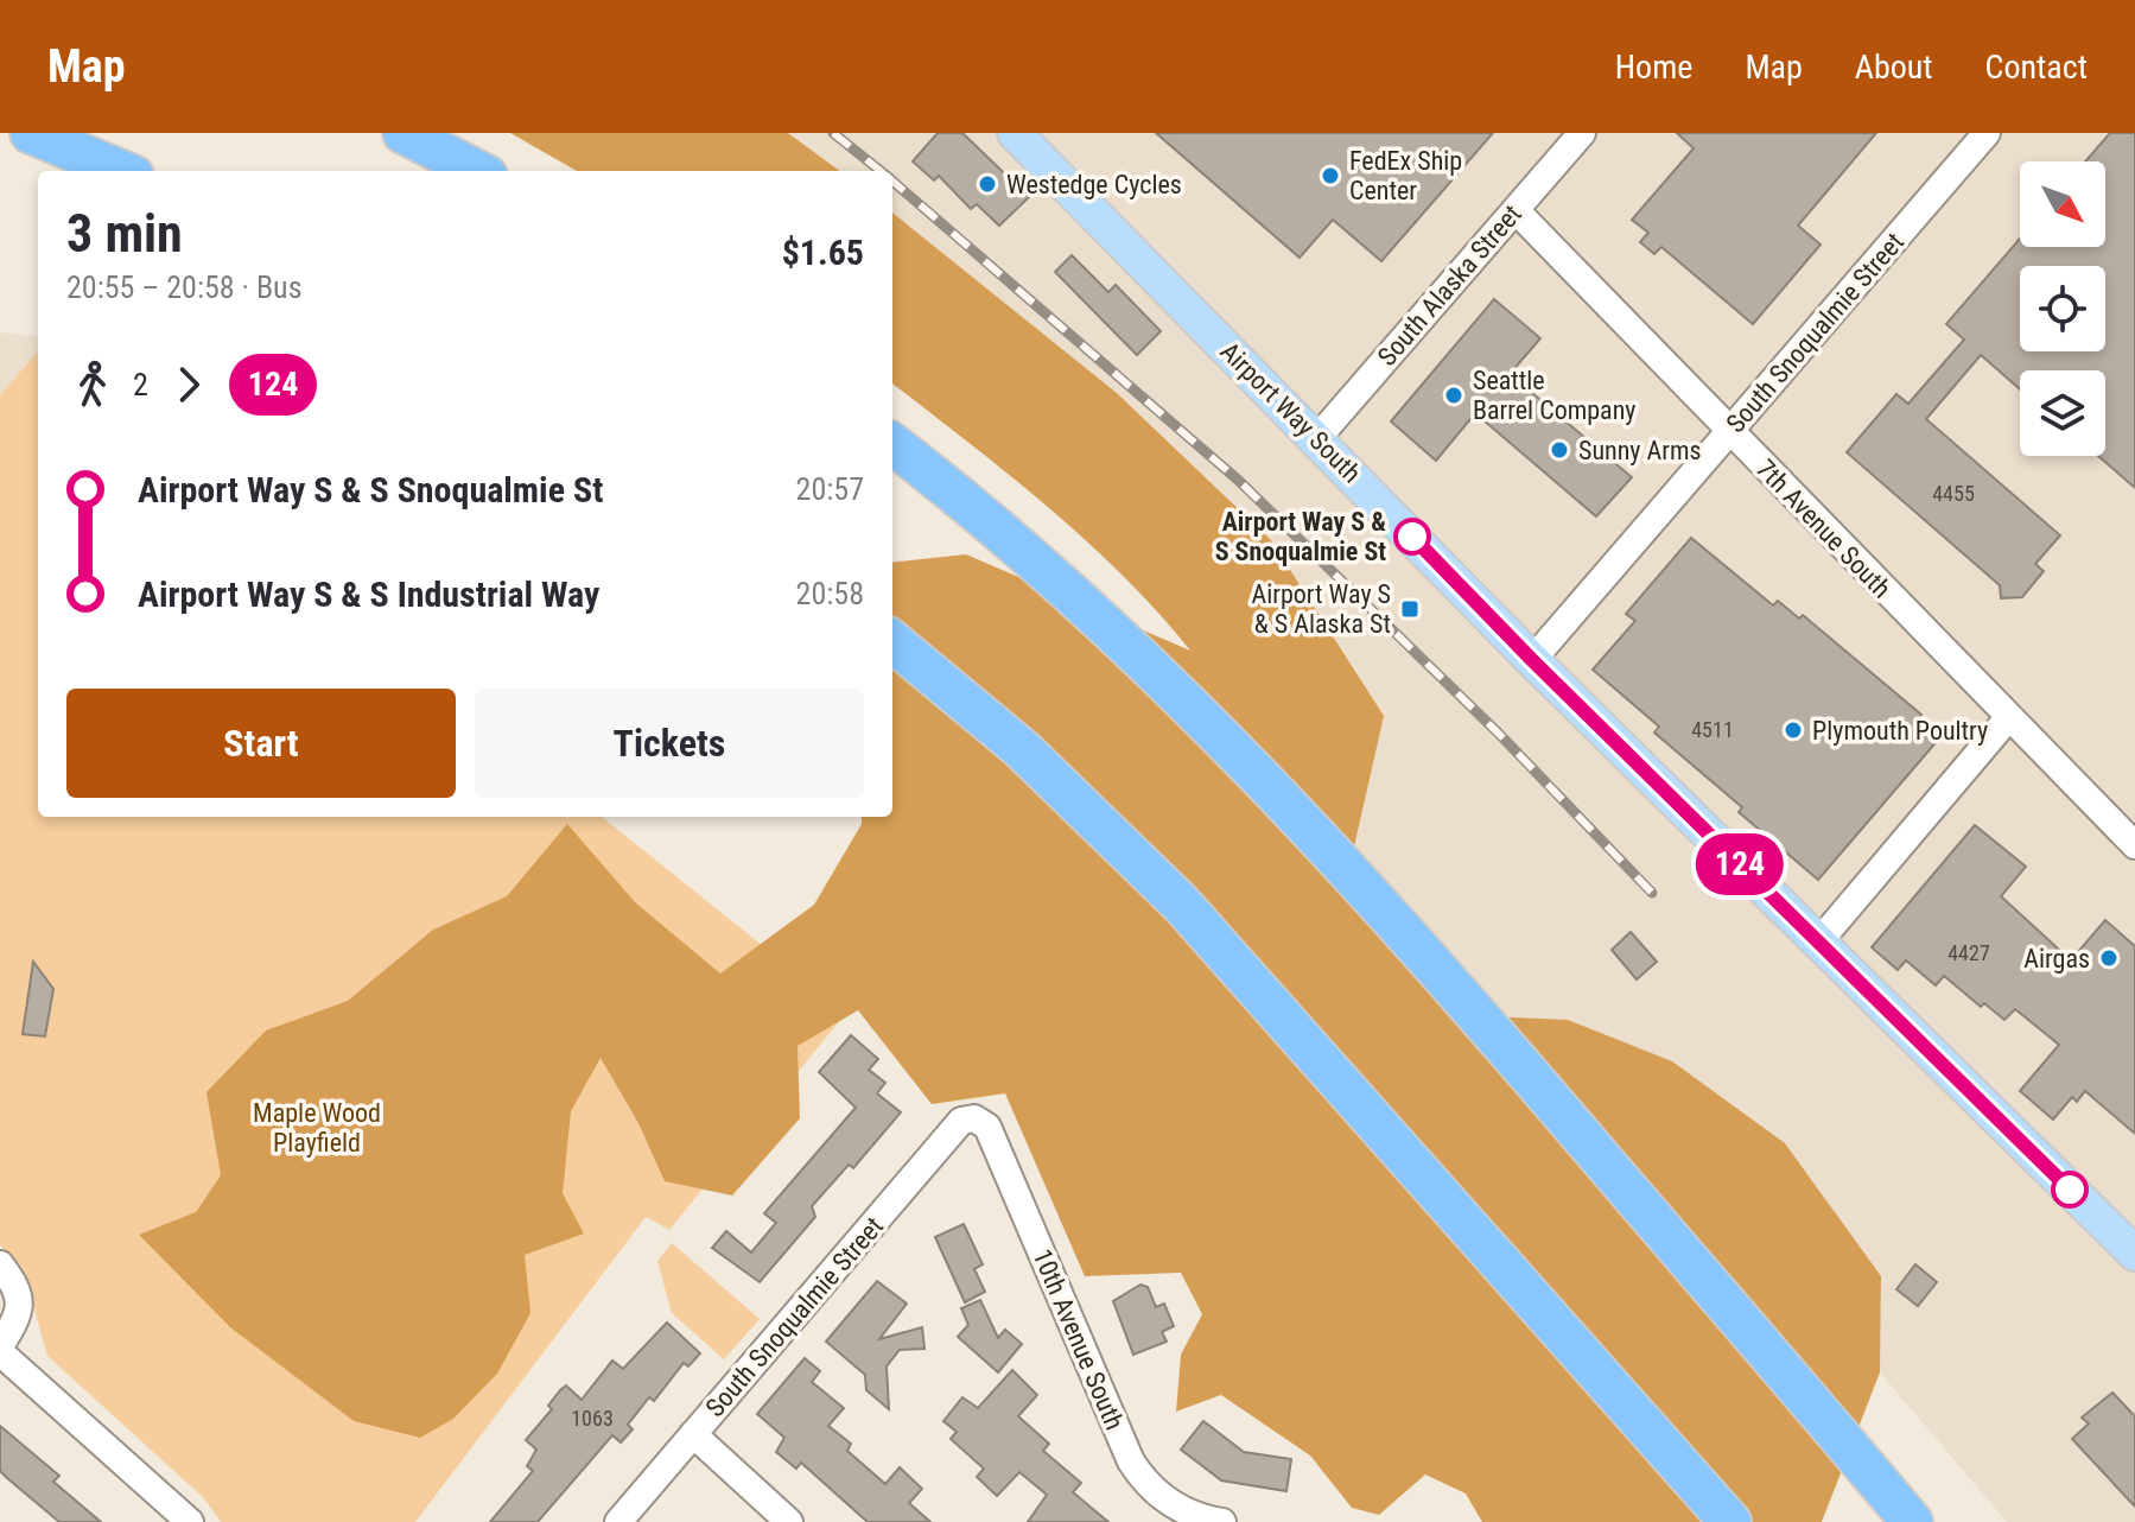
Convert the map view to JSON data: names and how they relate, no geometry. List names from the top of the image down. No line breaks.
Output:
{"streets":{"main road":["Airport Way South"],"street":["South Alaska Street","South Snoqualmie Street","7th Avenue South","10th Avenue South"]},"crossings":[["South Alaska Street","Airport Way South"],["South Alaska Street","7th Avenue South"],["South Snoqualmie Street","Airport Way South"],["South Snoqualmie Street","7th Avenue South"],["South Snoqualmie Street","10th Avenue South"]],"parks":["Maple Wood Playfield"],"places":{"other":["FedEx Ship Center","Westedge Cycles","Seattle Barrel Company","Sunny Arms","Airport Way S & S Snoqualmie St","Plymouth Poultry","Airgas"],"transit":["Airport Way S & S Alaska St"]},"lines":["bus line 124"],"house_numbers":["4455","4511","4427","1063"],"north":"bottom right","page":{"header":"Map","nav":["Home","Map","About","Contact"],"on_map":"124","heading":["3 min","20:55 – 20:58 · Bus","$1.65"],"legs":["2","124"],"list":[{"name":"Airport Way S & S Snoqualmie St","value":"20:57"},{"name":"Airport Way S & S Industrial Way","value":"20:58"}],"buttons":["Start","Tickets"]}}
